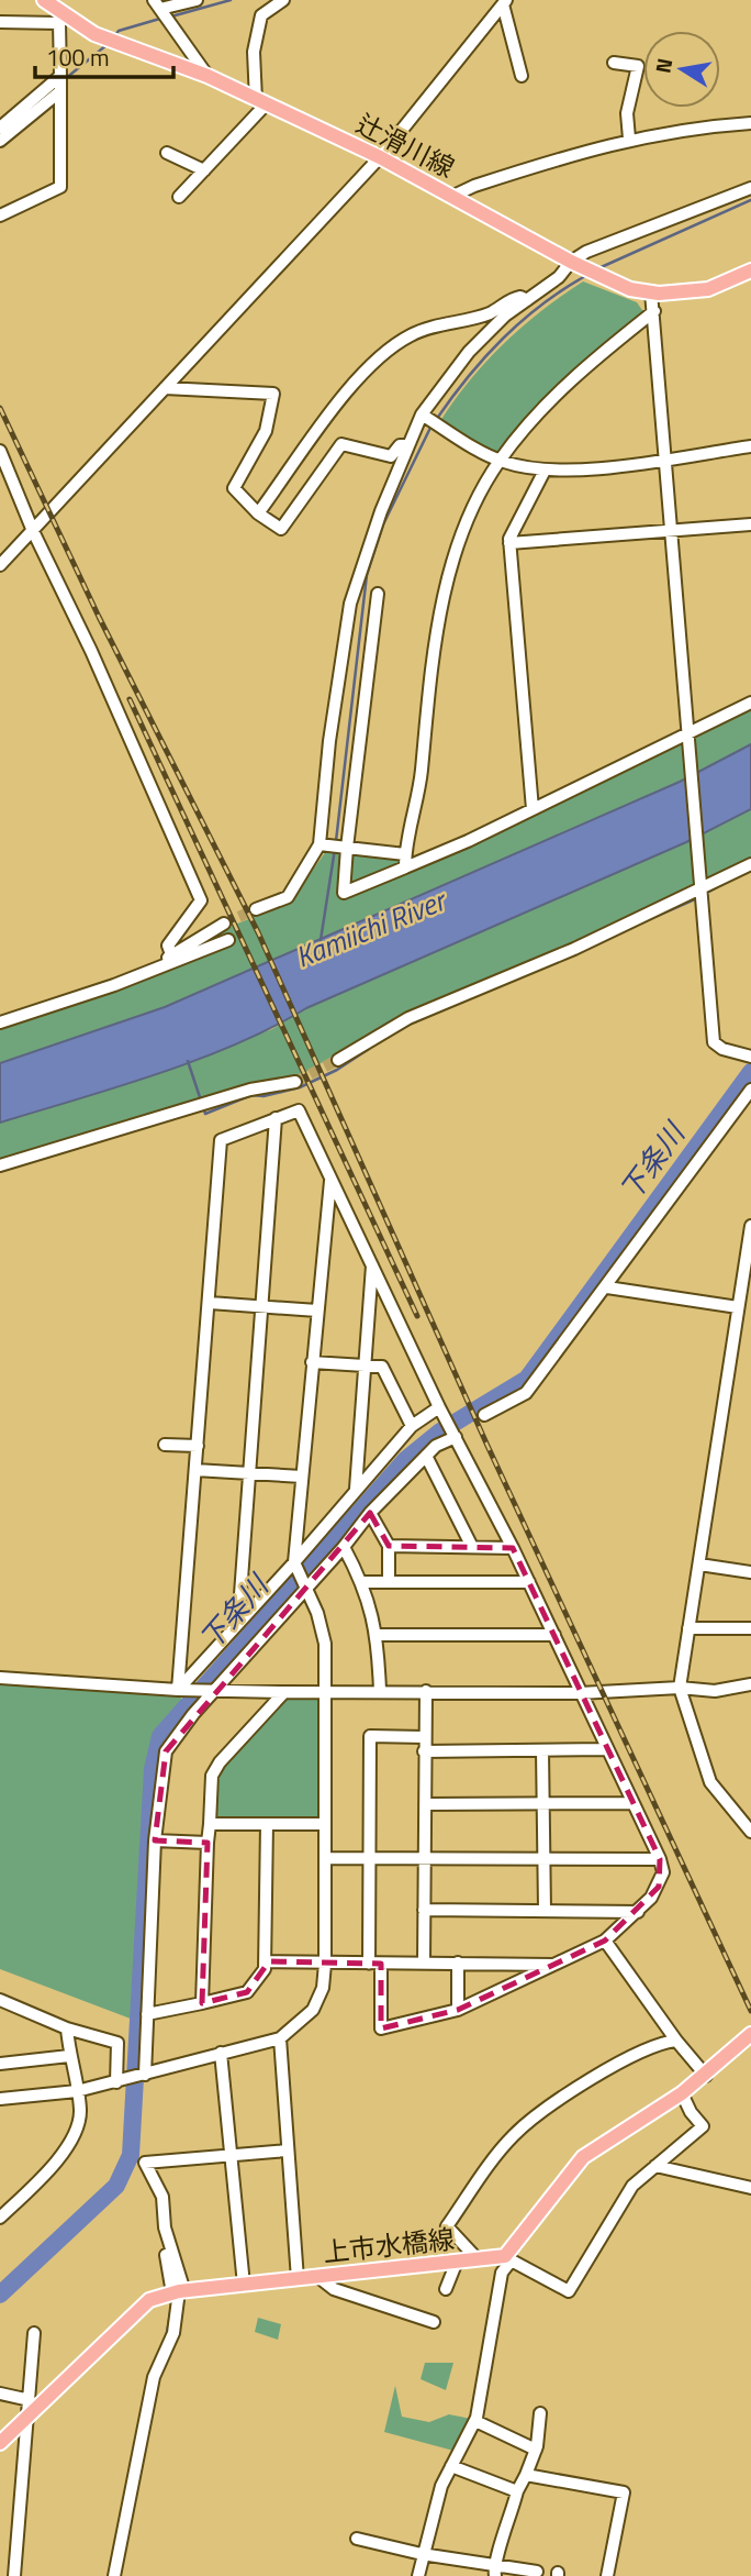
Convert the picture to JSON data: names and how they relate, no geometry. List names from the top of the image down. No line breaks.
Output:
{"streets":{"main road":["辻滑川線","上市水橋線"]},"water":["Kamiichi River","下条川"],"scale_bar":"100 m","north":"left"}
